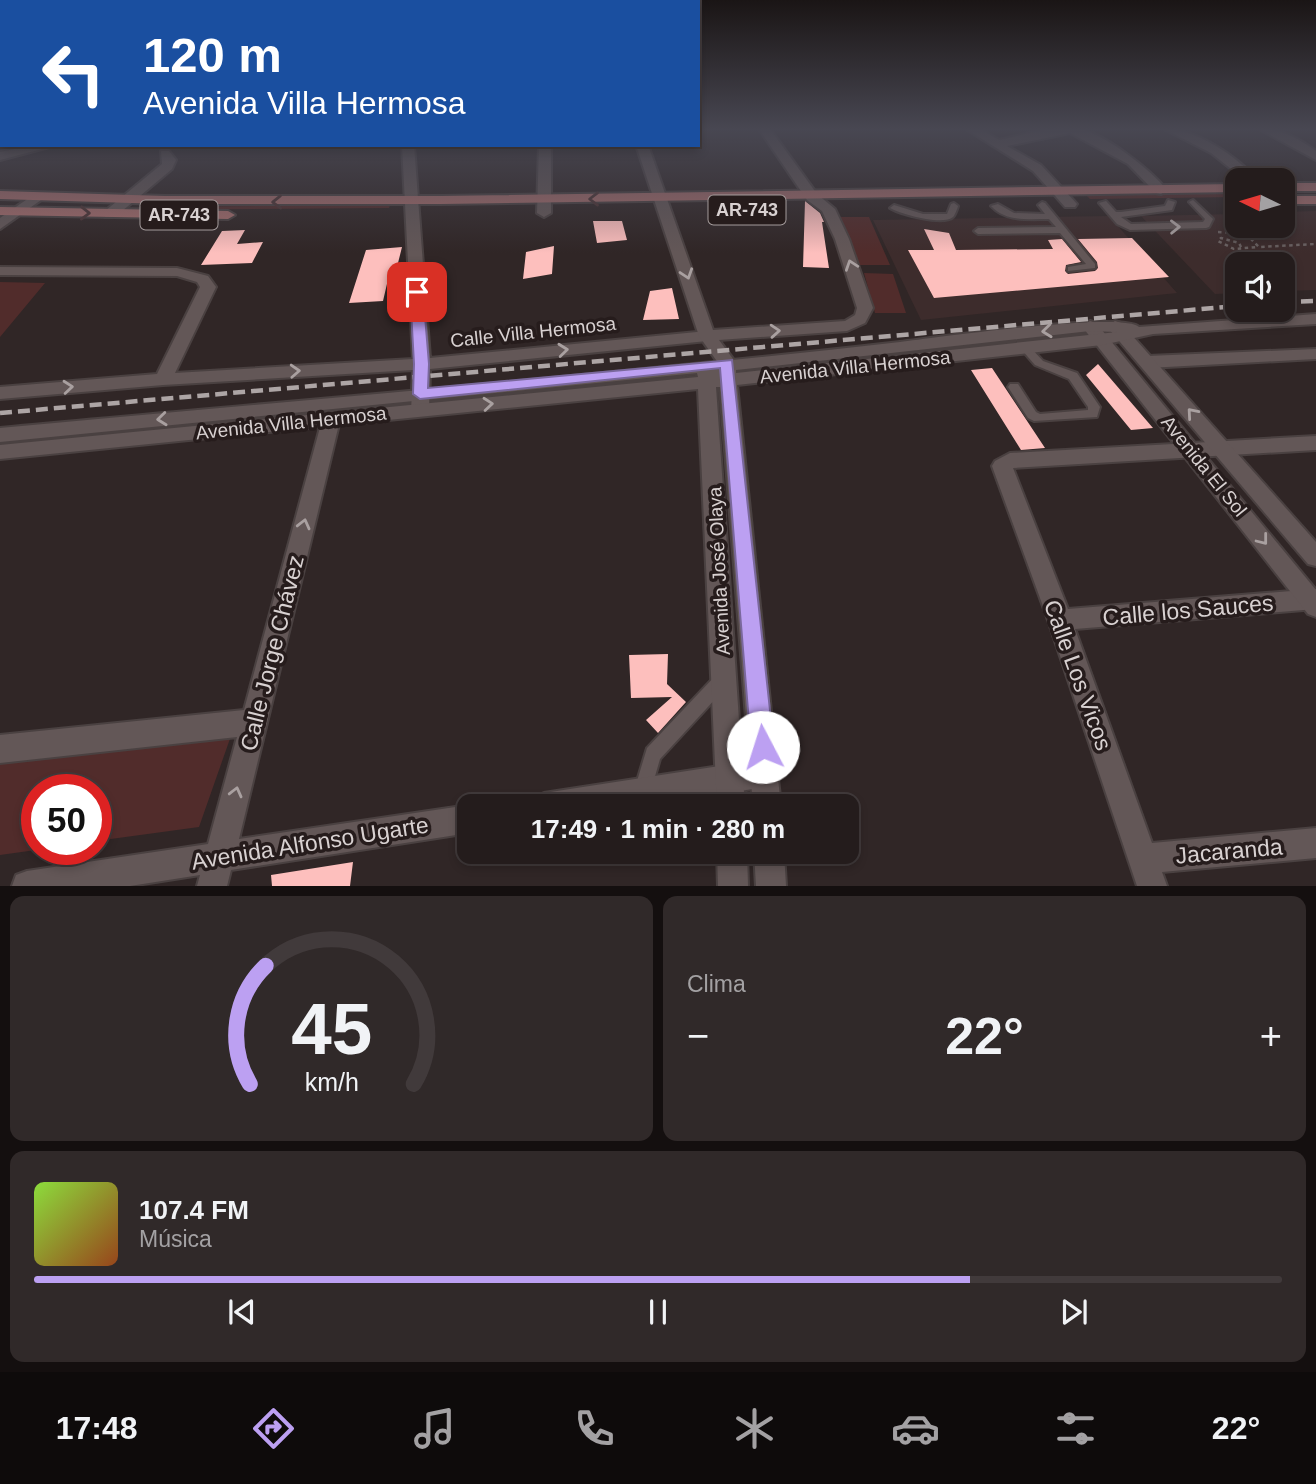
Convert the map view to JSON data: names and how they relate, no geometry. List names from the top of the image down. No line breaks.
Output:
{"streets":{"main road":["AR-743"],"street":["Calle Villa Hermosa","Avenida Villa Hermosa","Avenida El Sol","Avenida José Olaya","Calle los Sauces","Calle Jorge Chávez","Calle Los Vicos","Avenida Alfonso Ugarte","Jacaranda"]},"crossings":[["AR-743","Calle Villa Hermosa"],["AR-743","Avenida José Olaya"],["Calle Villa Hermosa","Avenida José Olaya"],["Avenida Villa Hermosa","Avenida El Sol"],["Avenida Villa Hermosa","Avenida José Olaya"],["Avenida Villa Hermosa","Calle Jorge Chávez"],["Avenida El Sol","Calle los Sauces"],["Avenida El Sol","Calle Los Vicos"],["Calle los Sauces","Calle Los Vicos"],["Calle Jorge Chávez","Avenida Alfonso Ugarte"],["Calle Los Vicos","Jacaranda"]],"one_way":["Calle Villa Hermosa","Calle Jorge Chávez"],"north":"left","page":{"turn":["120 m","Avenida Villa Hermosa"],"limit":"50","trip":"17:49 · 1 min · 280 m","tile":"Clima","heat":["−","22°","+"],"song":["107.4 FM","Música"],"tabs":["17:48","22°"],"gauge":["45","km/h"]}}
